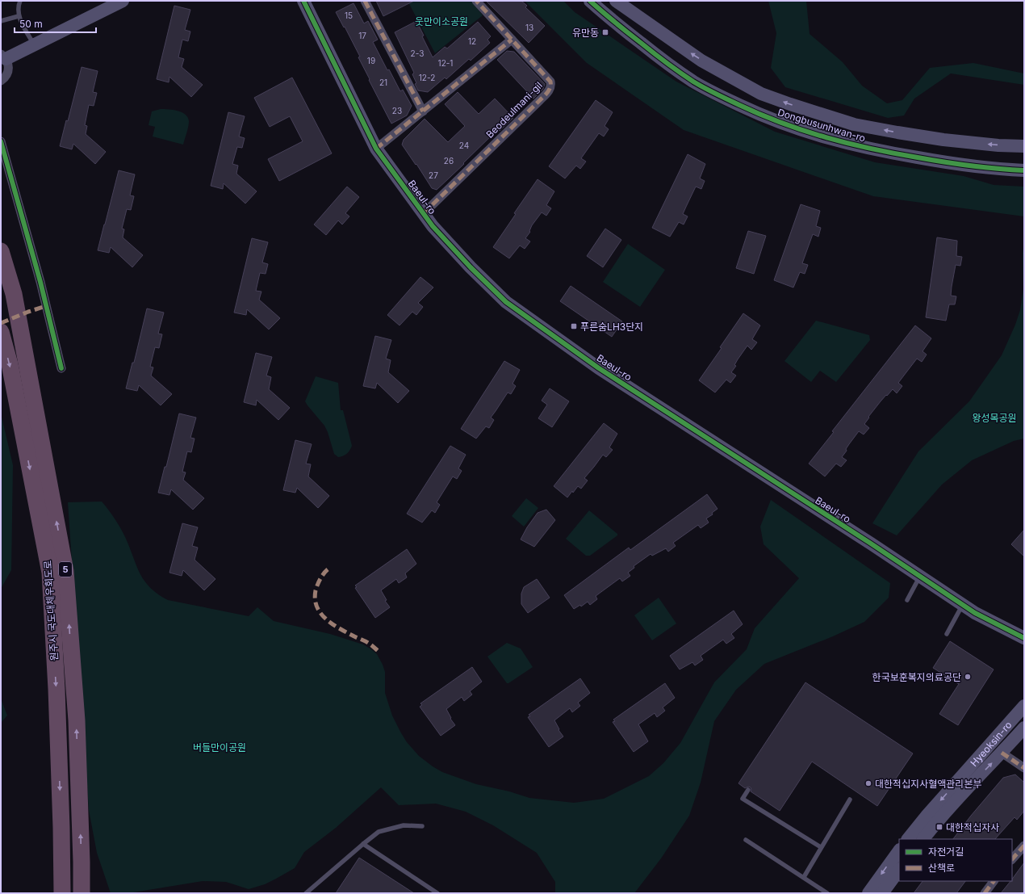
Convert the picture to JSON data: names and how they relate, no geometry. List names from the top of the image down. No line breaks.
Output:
{"streets":{"highway":["5","원주시 국도대체우회도로"],"street":["Beodeulmani-gil","Dongbusunhwan-ro","Baeul-ro","Hyeoksin-ro"]},"crossings":[["Beodeulmani-gil","Baeul-ro"]],"parks":["웃만이소공원","왕성목공원","버들만이공원"],"places":{"transit":["유만동","푸른숨LH3단지","대한적십자사"],"other":["한국보훈복지의료공단","대한적십지사혈액관리본부"]},"house_numbers":["15","13","17","12","2-3","19","12-1","12-2","21","23","24","26","27"],"legend":["자전거길","산책로"],"scale_bar":"50 m"}
